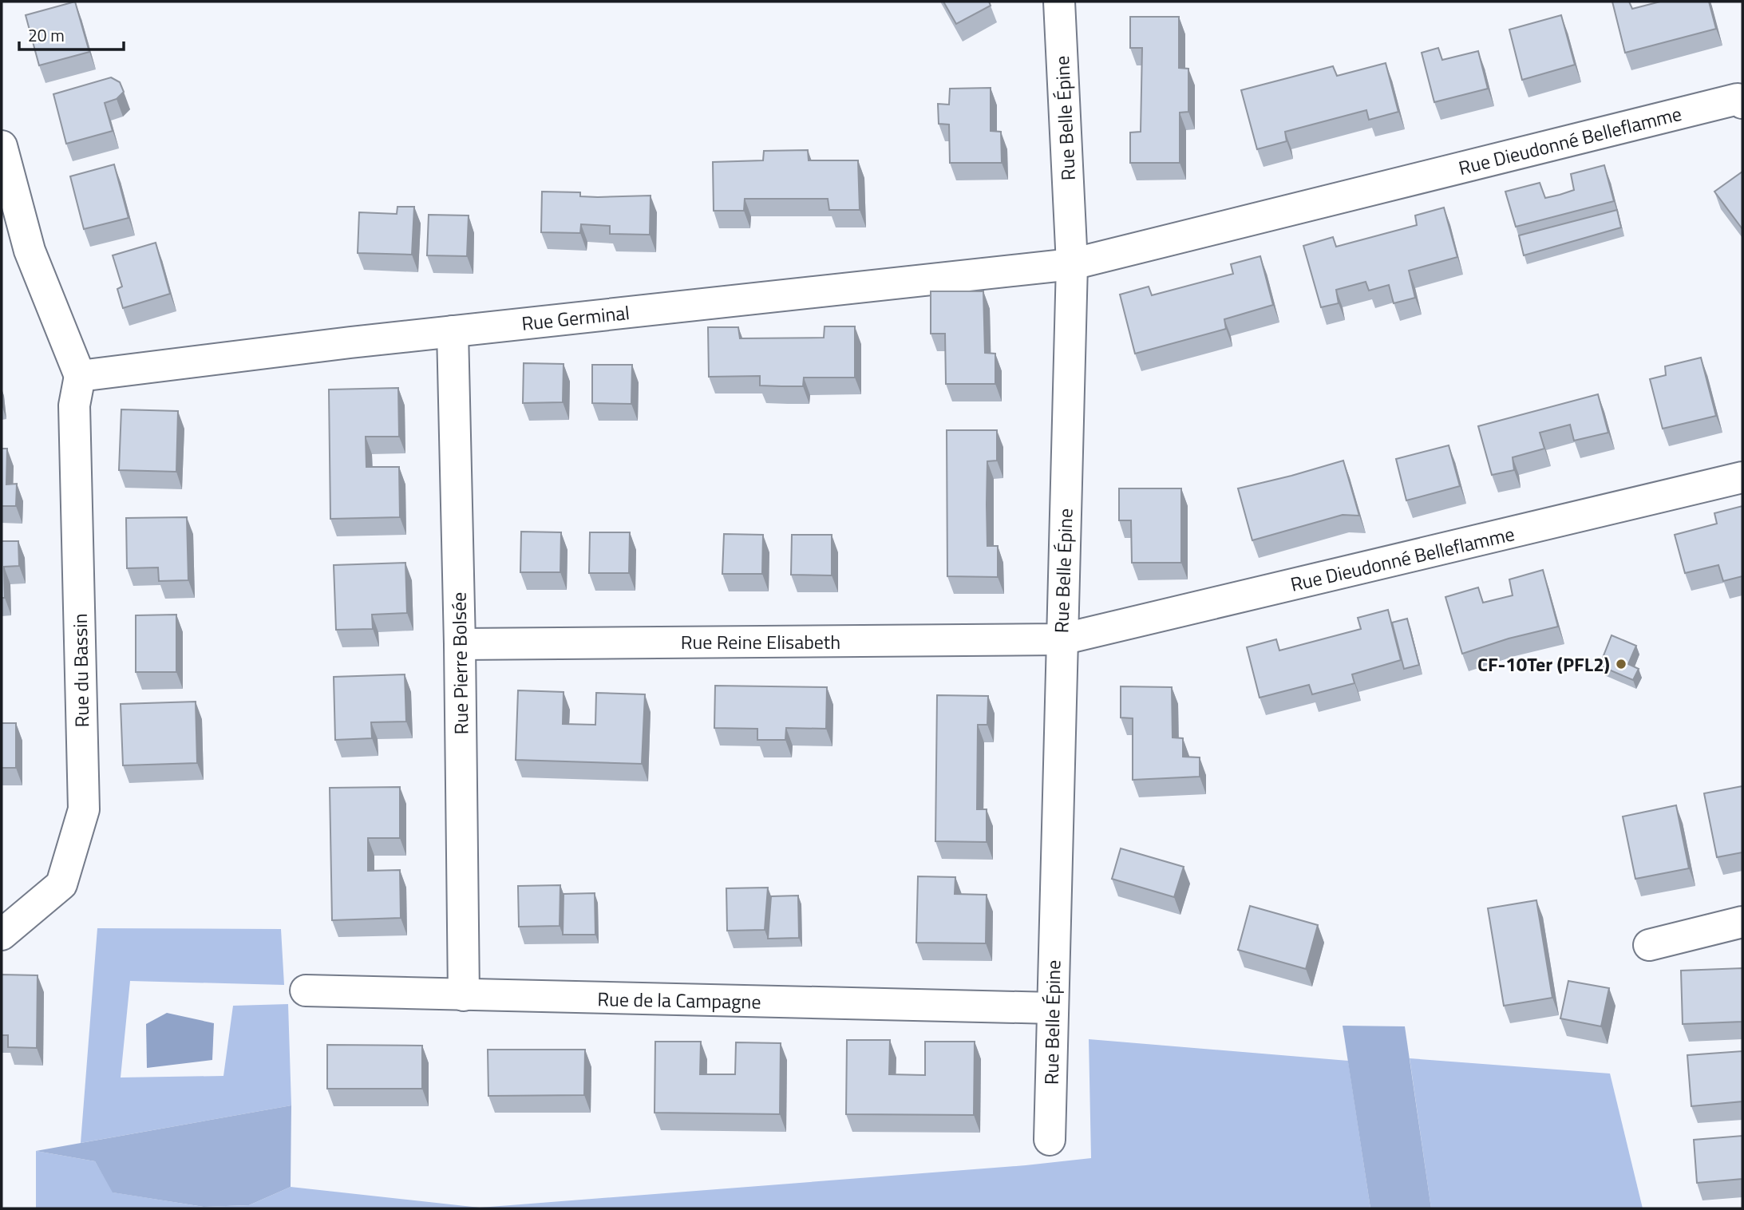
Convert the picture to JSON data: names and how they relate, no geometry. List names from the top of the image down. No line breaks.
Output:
{"streets":{"street":["Rue Belle Épine","Rue Dieudonné Belleflamme","Rue Germinal","Rue Reine Elisabeth","Rue Pierre Bolsée","Rue du Bassin","Rue de la Campagne"]},"crossings":[["Rue Belle Épine","Rue Dieudonné Belleflamme"],["Rue Belle Épine","Rue Germinal"],["Rue Belle Épine","Rue Reine Elisabeth"],["Rue Belle Épine","Rue de la Campagne"],["Rue Dieudonné Belleflamme","Rue Germinal"],["Rue Dieudonné Belleflamme","Rue Reine Elisabeth"],["Rue Germinal","Rue Pierre Bolsée"],["Rue Germinal","Rue du Bassin"],["Rue Reine Elisabeth","Rue Pierre Bolsée"],["Rue Pierre Bolsée","Rue de la Campagne"]],"places":["CF-10Ter (PFL2)"],"scale_bar":"20 m"}
